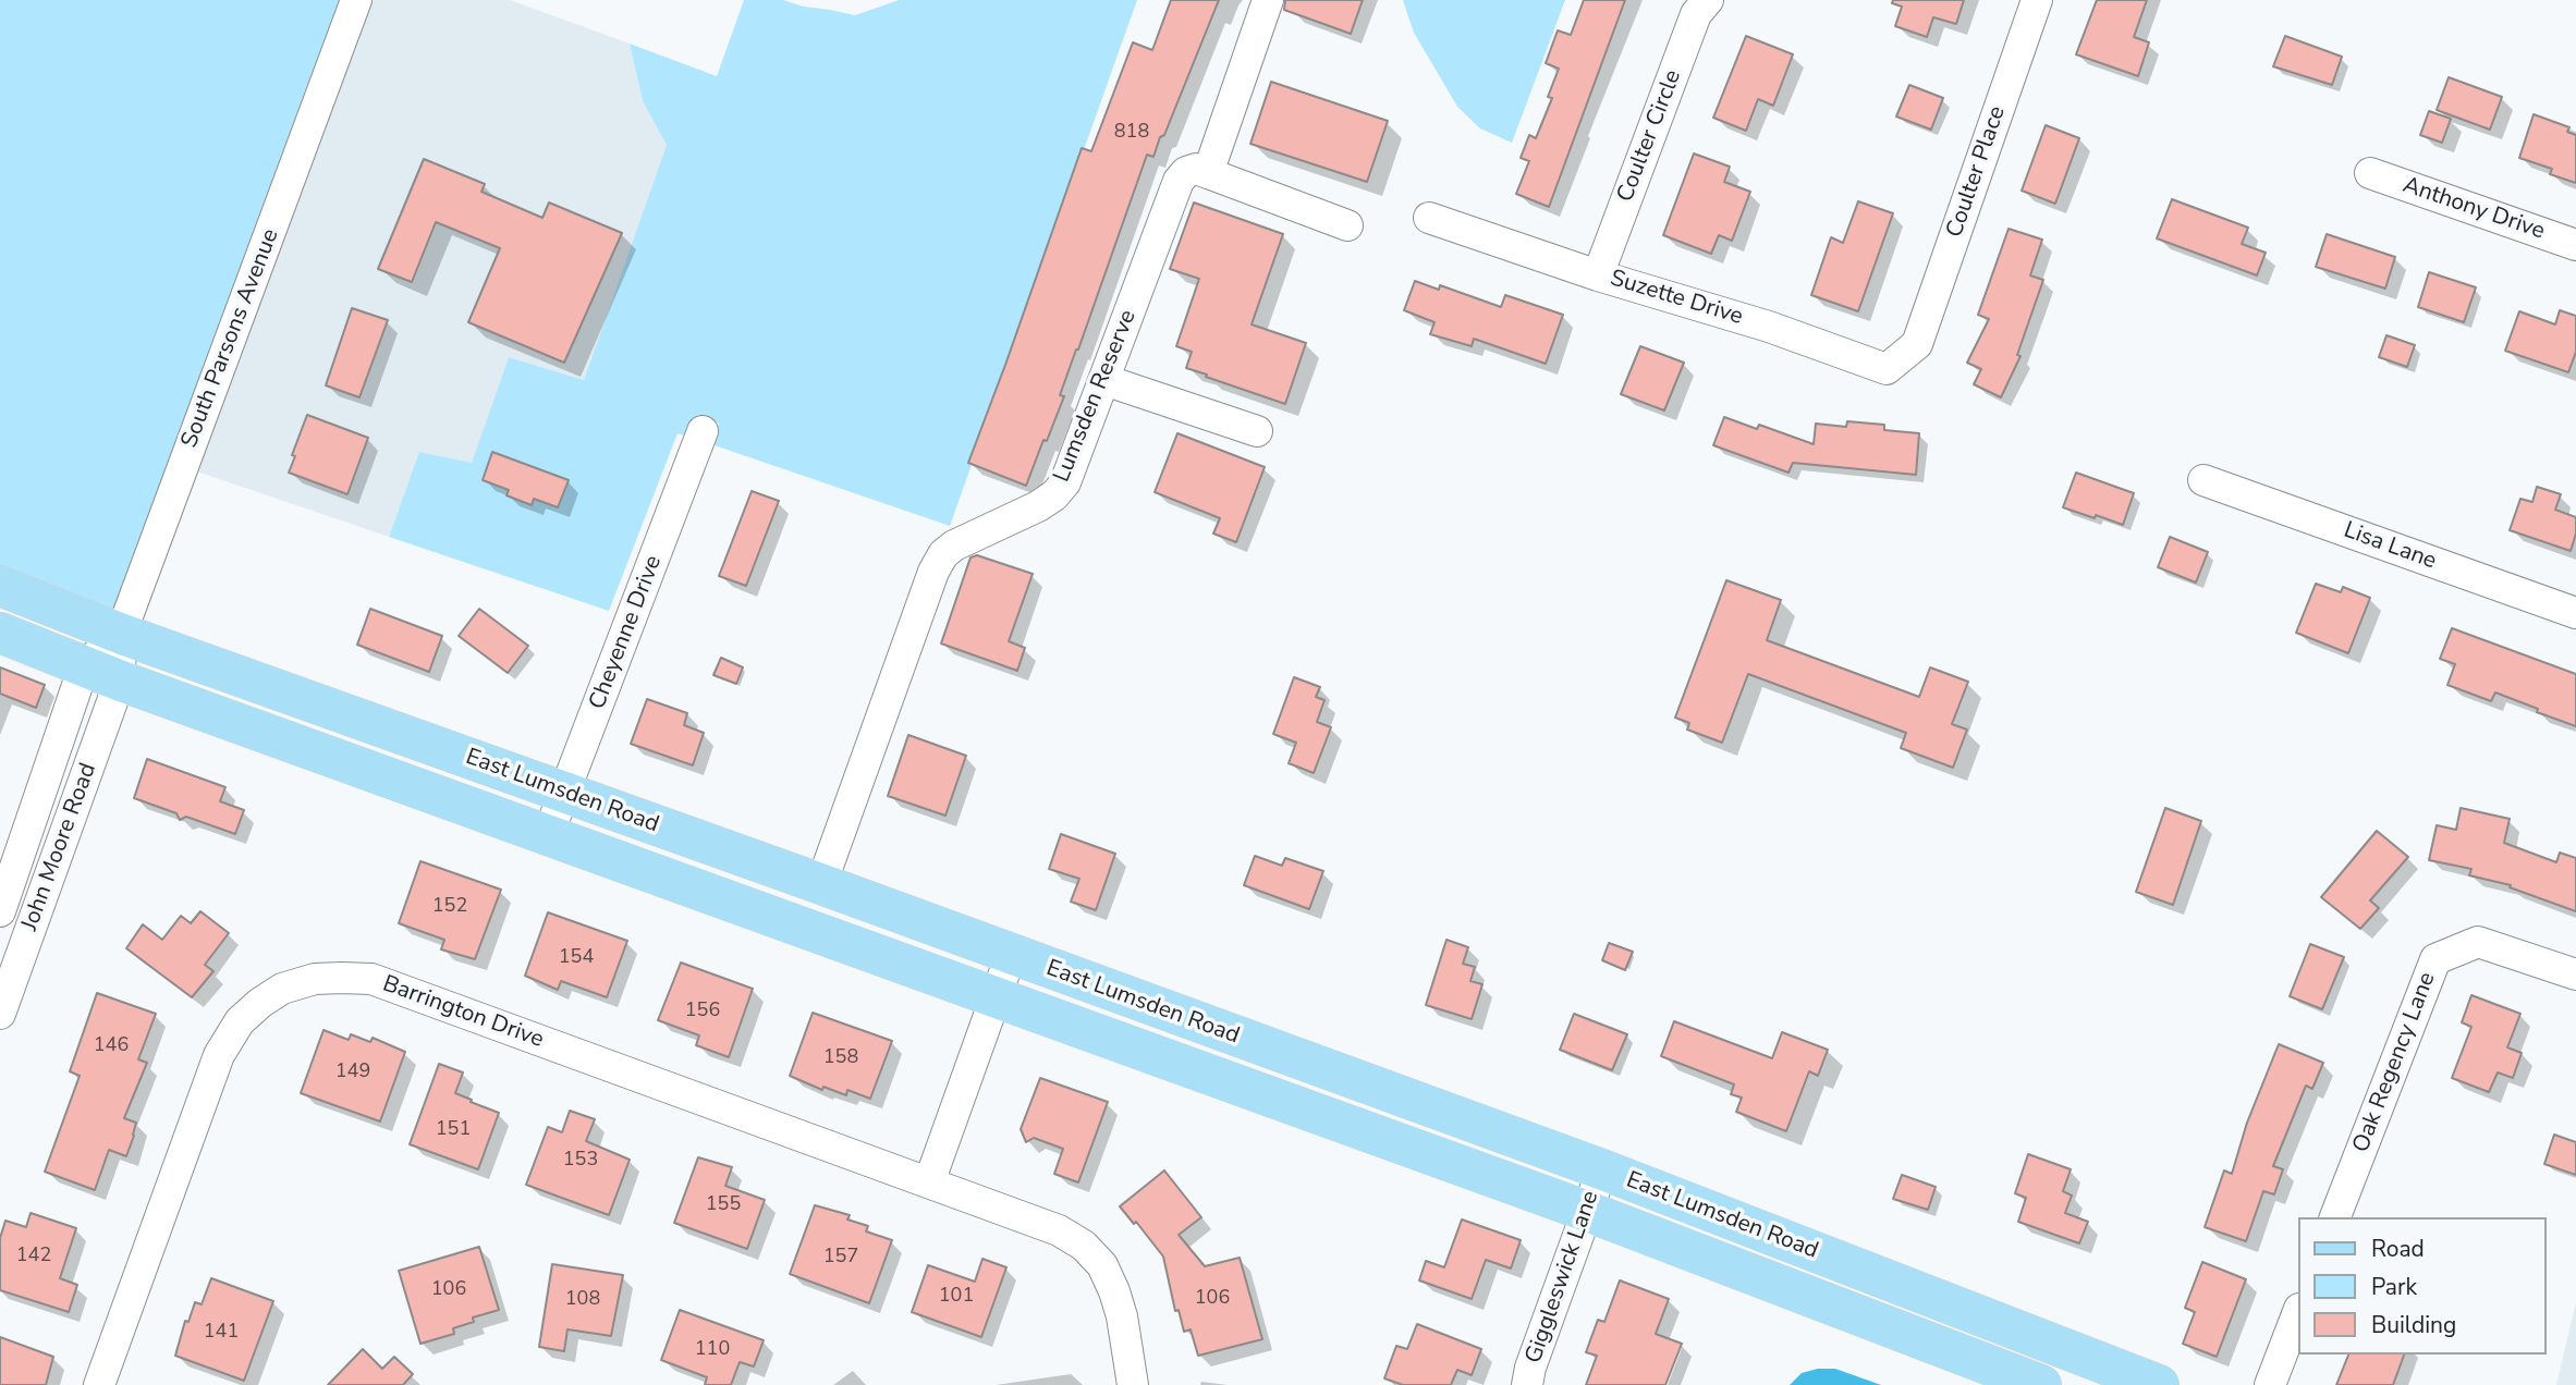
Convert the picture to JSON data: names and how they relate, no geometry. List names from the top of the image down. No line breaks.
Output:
{"streets":{"main road":["East Lumsden Road"],"street":["Coulter Circle","Coulter Place","Anthony Drive","Suzette Drive","South Parsons Avenue","Lumsden Reserve","Lisa Lane","Cheyenne Drive","John Moore Road","Barrington Drive","Oak Regency Lane","Giggleswick Lane"]},"crossings":[["Coulter Circle","Suzette Drive"],["Coulter Place","Suzette Drive"],["South Parsons Avenue","East Lumsden Road"],["South Parsons Avenue","John Moore Road"],["Lumsden Reserve","East Lumsden Road"],["Cheyenne Drive","East Lumsden Road"],["East Lumsden Road","John Moore Road"],["East Lumsden Road","Giggleswick Lane"]],"house_numbers":["818","152","154","156","146","158","149","151","153","155","142","157","106","101","106","108","141","110"],"legend":["Road","Park","Building"]}
